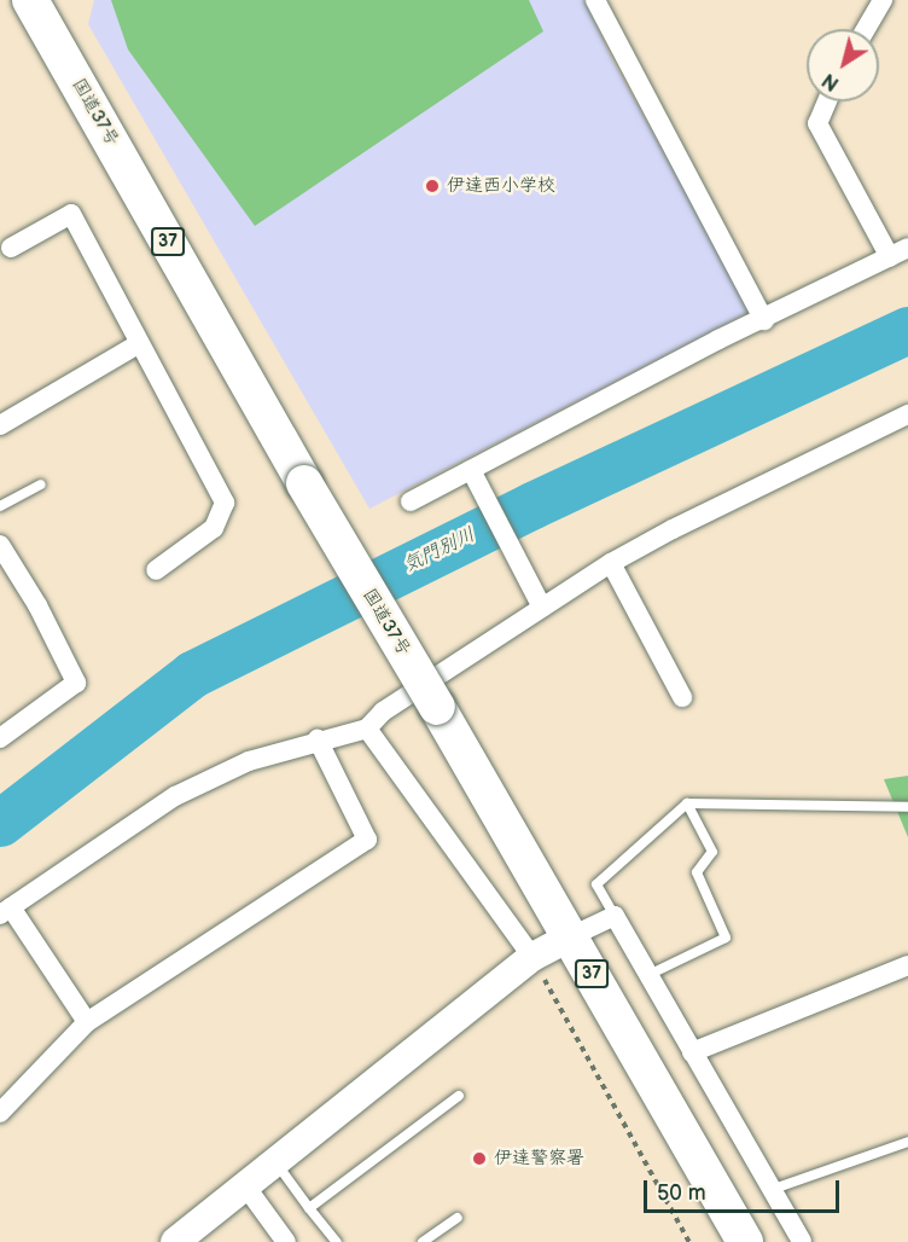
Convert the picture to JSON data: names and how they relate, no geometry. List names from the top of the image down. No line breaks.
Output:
{"streets":{"highway":["国道37号","37"]},"water":["気門別川"],"places":["伊達西小学校","伊達警察署"],"scale_bar":"50 m","north":"bottom left"}
